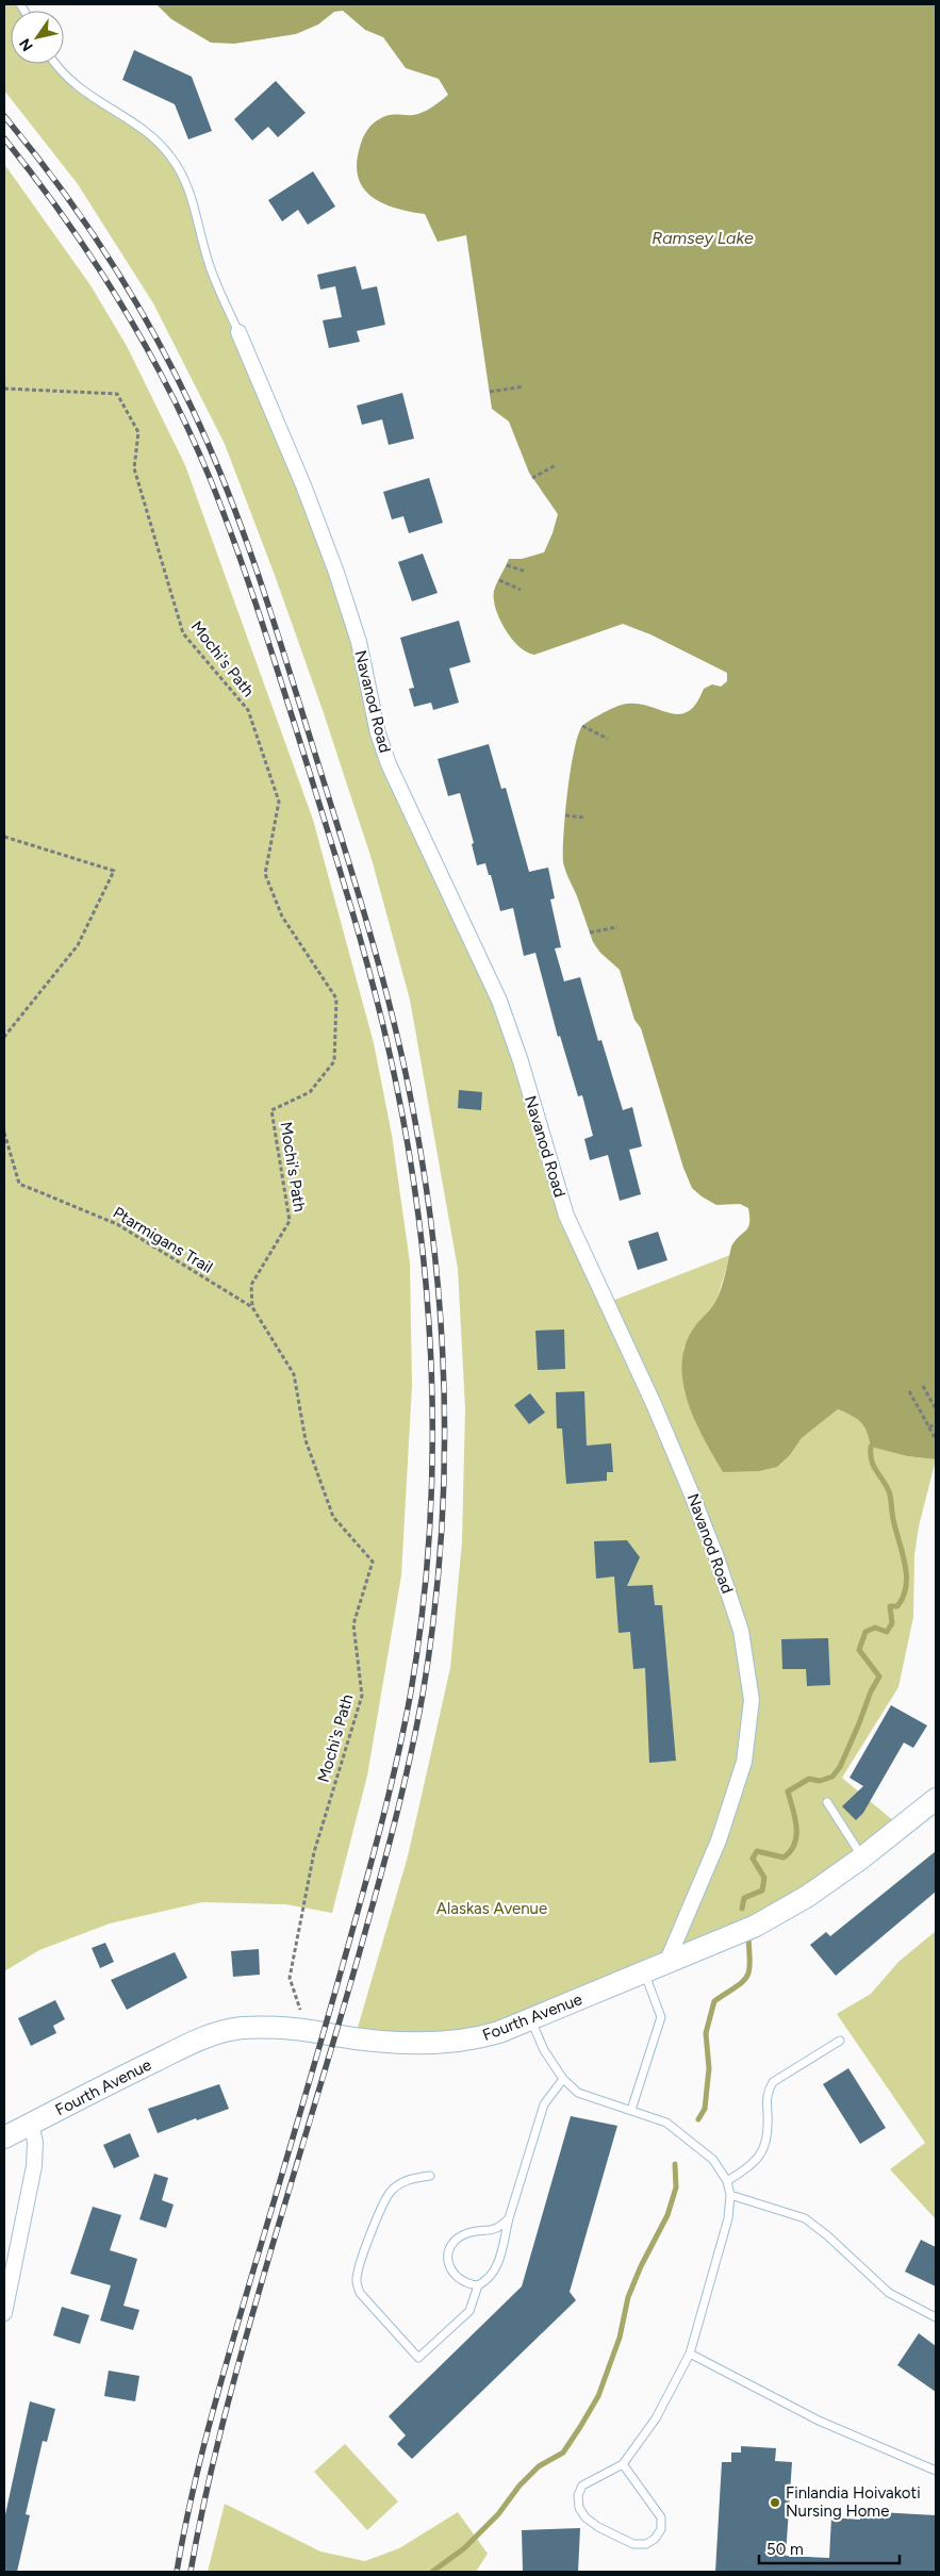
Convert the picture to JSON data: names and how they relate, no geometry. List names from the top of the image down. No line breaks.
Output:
{"streets":{"street":["Navanod Road","Fourth Avenue"],"path":["Mochi's Path","Ptarmigans Trail"]},"crossings":[["Mochi's Path","Ptarmigans Trail"],["Mochi's Path","Fourth Avenue"],["Navanod Road","Fourth Avenue"]],"water":["Ramsey Lake"],"parks":["Alaskas Avenue"],"places":["Finlandia Hoivakoti Nursing Home"],"scale_bar":"50 m","north":"bottom left"}
